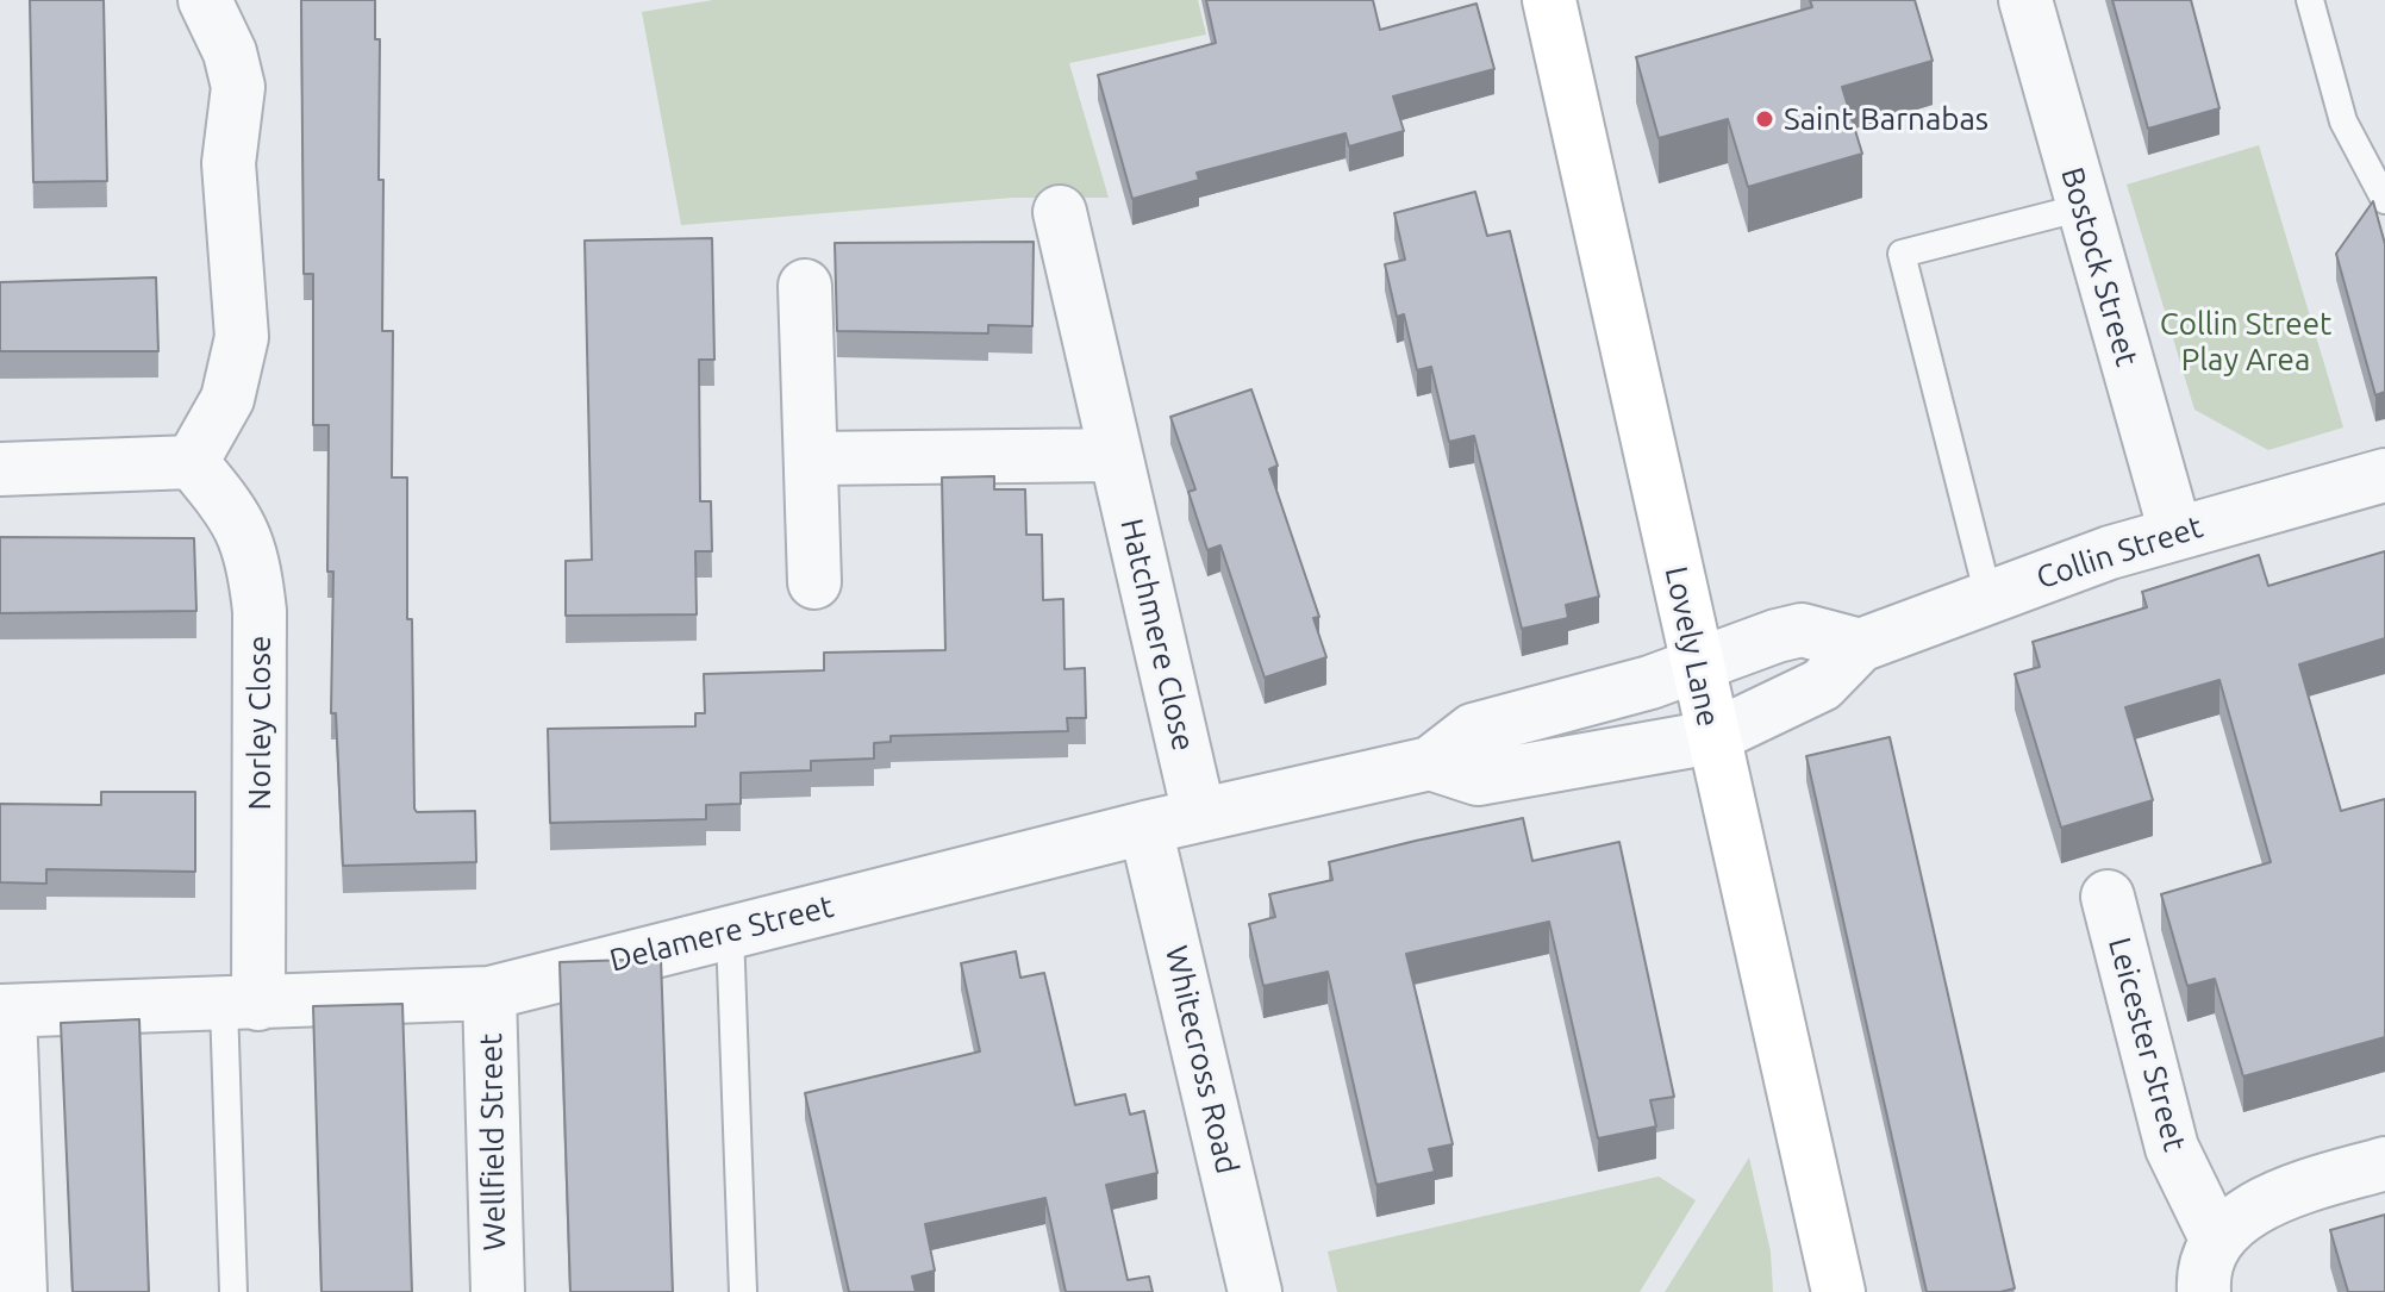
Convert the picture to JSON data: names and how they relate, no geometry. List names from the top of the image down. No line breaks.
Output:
{"streets":{"street":["Bostock Street","Collin Street","Hatchmere Close","Lovely Lane","Norley Close","Delamere Street","Leicester Street","Whitecross Road","Wellfield Street"]},"crossings":[["Bostock Street","Collin Street"],["Collin Street","Lovely Lane"],["Hatchmere Close","Delamere Street"],["Lovely Lane","Delamere Street"],["Norley Close","Delamere Street"],["Delamere Street","Whitecross Road"],["Delamere Street","Wellfield Street"]],"parks":["Collin Street Play Area"],"places":["Saint Barnabas"]}
